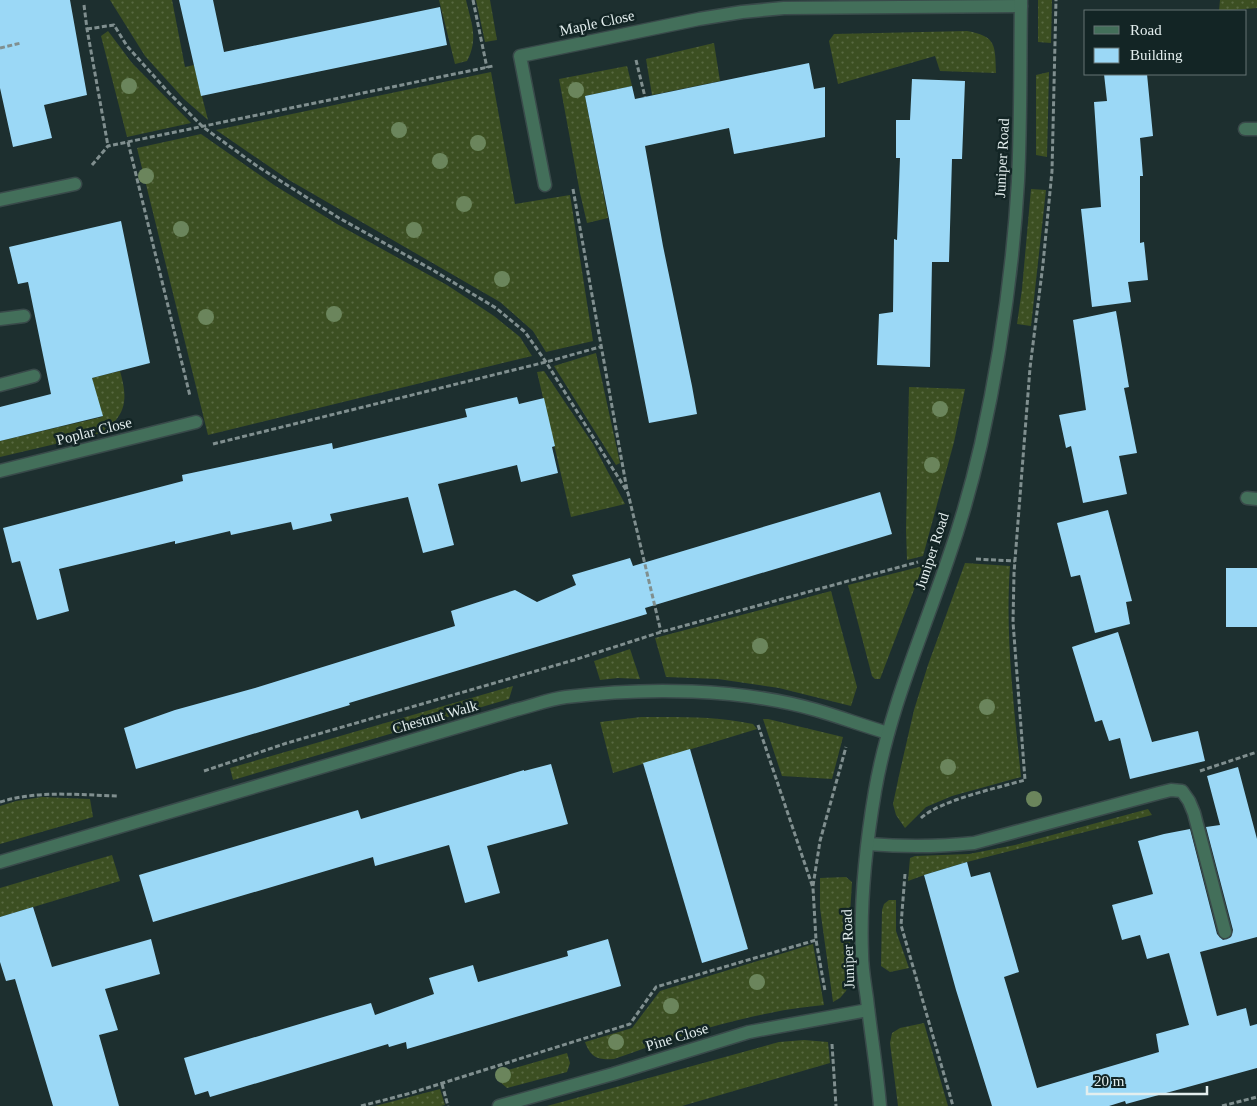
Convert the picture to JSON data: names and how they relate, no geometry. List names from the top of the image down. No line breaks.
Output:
{"streets":{"street":["Maple Close","Juniper Road","Poplar Close","Chestnut Walk","Pine Close"]},"crossings":[["Maple Close","Juniper Road"],["Juniper Road","Chestnut Walk"],["Juniper Road","Pine Close"]],"legend":["Road","Building"],"scale_bar":"20 m"}
